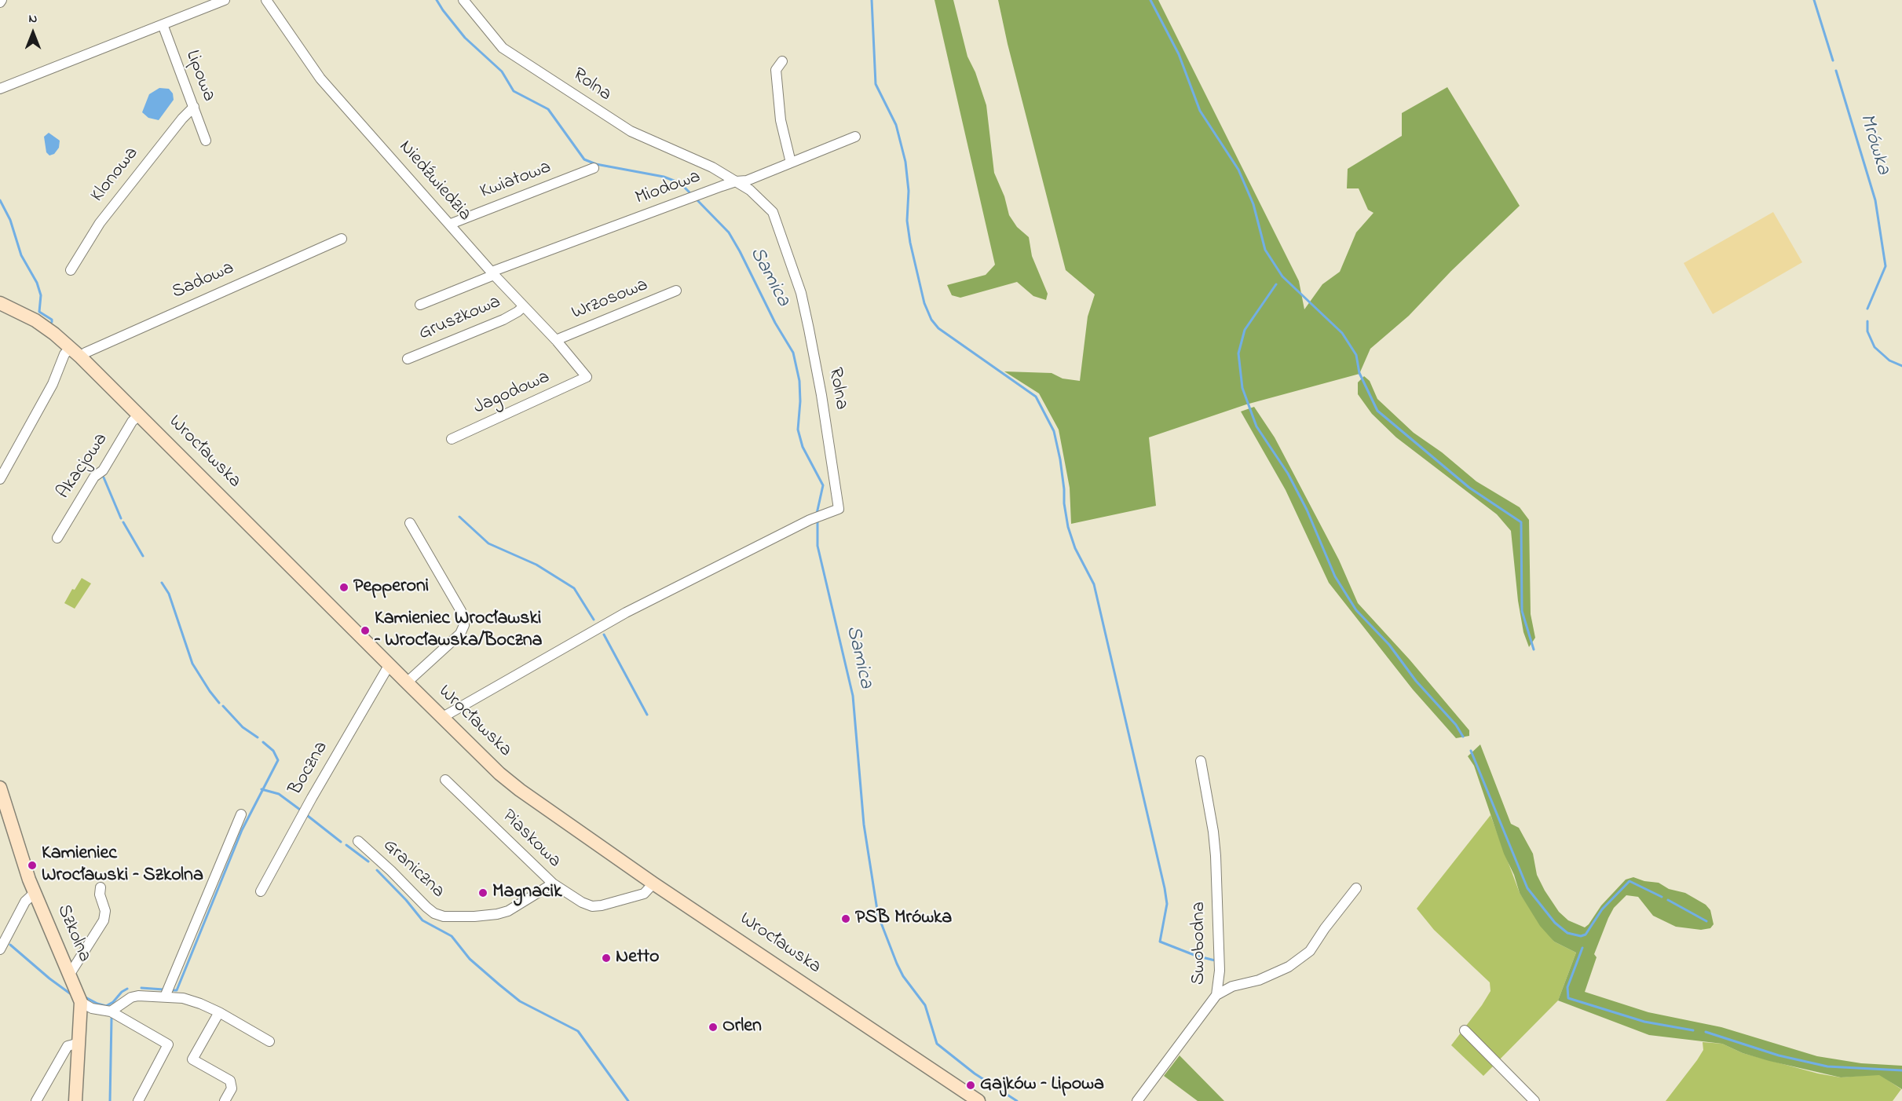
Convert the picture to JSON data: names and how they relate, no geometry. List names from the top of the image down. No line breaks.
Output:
{"streets":{"main road":["Wrocławska","Szkolna"],"street":["Lipowa","Rolna","Klonowa","Kwiatowa","Niedźwiedzia","Miodowa","Sadowa","Wrzosowa","Gruszkowa","Jagodowa","Akacjowa","Boczna","Piaskowa","Graniczna","Swobodna"]},"crossings":[["Lipowa","Klonowa"],["Rolna","Miodowa"],["Rolna","Wrocławska"],["Kwiatowa","Niedźwiedzia"],["Niedźwiedzia","Miodowa"],["Niedźwiedzia","Wrzosowa"],["Niedźwiedzia","Gruszkowa"],["Niedźwiedzia","Jagodowa"],["Sadowa","Wrocławska"],["Wrocławska","Akacjowa"],["Wrocławska","Boczna"],["Wrocławska","Piaskowa"],["Piaskowa","Graniczna"]],"water":["Mrówka","Samica"],"places":["Pepperoni","Kamieniec Wrocławski – Wrocławska/Boczna","Kamieniec Wrocławski – Szkolna","Magnacik","PSB Mrówka","Netto","Orlen","Gajków – Lipowa"],"north":"top"}
